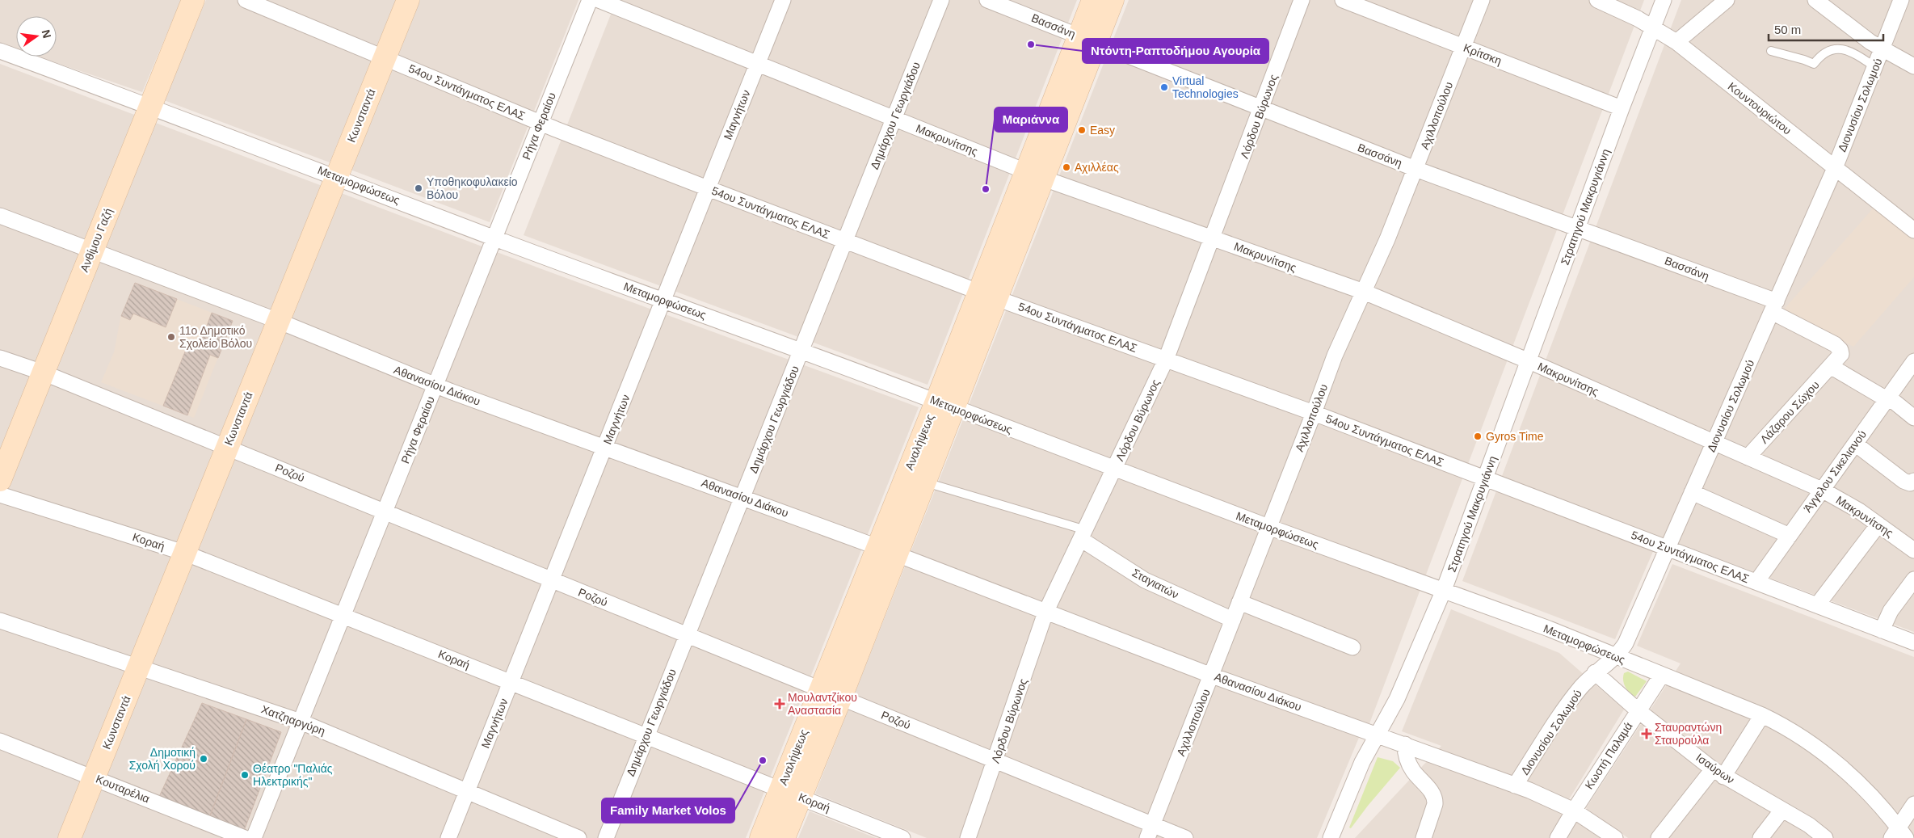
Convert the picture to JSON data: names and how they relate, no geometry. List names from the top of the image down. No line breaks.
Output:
{"streets":{"street":["Βασσάνη","Κρίτσκη","54ου Συντάγματος ΕΛΑΣ","Διονυσίου Σολωμού","Κουντουριώτου","Μαγνήτων","Κωνσταντά","Δημάρχου Γεωργιάδου","Αχιλλοπούλου","Λόρδου Βύρωνος","Ρήγα Φεραίου","Μακρυνίτσης","Μεταμορφώσεως","Στρατηγού Μακρυγιάννη","Ανθίμου Γαζή","Αθανασίου Διάκου","Λάζαρου Σώχου","Αναλήψεως","Άγγελου Σικελιανού","Ροζού","Κοραή","Σταγιατών","Χατζηαργύρη","Κωστή Παλαμά","Ισαύρων","Κουταρέλια"]},"crossings":[["Βασσάνη","Διονυσίου Σολωμού"],["Βασσάνη","Αχιλλοπούλου"],["Βασσάνη","Λόρδου Βύρωνος"],["Βασσάνη","Στρατηγού Μακρυγιάννη"],["Βασσάνη","Λάζαρου Σώχου"],["Βασσάνη","Αναλήψεως"],["Κρίτσκη","Αχιλλοπούλου"],["Κρίτσκη","Στρατηγού Μακρυγιάννη"],["54ου Συντάγματος ΕΛΑΣ","Διονυσίου Σολωμού"],["54ου Συντάγματος ΕΛΑΣ","Μαγνήτων"],["54ου Συντάγματος ΕΛΑΣ","Κωνσταντά"],["54ου Συντάγματος ΕΛΑΣ","Δημάρχου Γεωργιάδου"],["54ου Συντάγματος ΕΛΑΣ","Αχιλλοπούλου"],["54ου Συντάγματος ΕΛΑΣ","Λόρδου Βύρωνος"],["54ου Συντάγματος ΕΛΑΣ","Ρήγα Φεραίου"],["54ου Συντάγματος ΕΛΑΣ","Στρατηγού Μακρυγιάννη"],["54ου Συντάγματος ΕΛΑΣ","Αναλήψεως"],["54ου Συντάγματος ΕΛΑΣ","Άγγελου Σικελιανού"],["Διονυσίου Σολωμού","Κουντουριώτου"],["Διονυσίου Σολωμού","Μακρυνίτσης"],["Διονυσίου Σολωμού","Μεταμορφώσεως"],["Διονυσίου Σολωμού","Αθανασίου Διάκου"],["Διονυσίου Σολωμού","Λάζαρου Σώχου"],["Διονυσίου Σολωμού","Ισαύρων"],["Κουντουριώτου","Στρατηγού Μακρυγιάννη"],["Μαγνήτων","Μακρυνίτσης"],["Μαγνήτων","Μεταμορφώσεως"],["Μαγνήτων","Αθανασίου Διάκου"],["Μαγνήτων","Ροζού"],["Μαγνήτων","Κοραή"],["Μαγνήτων","Χατζηαργύρη"],["Κωνσταντά","Μεταμορφώσεως"],["Κωνσταντά","Αθανασίου Διάκου"],["Κωνσταντά","Ροζού"],["Κωνσταντά","Κοραή"],["Κωνσταντά","Χατζηαργύρη"],["Κωνσταντά","Κουταρέλια"],["Δημάρχου Γεωργιάδου","Μακρυνίτσης"],["Δημάρχου Γεωργιάδου","Μεταμορφώσεως"],["Δημάρχου Γεωργιάδου","Αθανασίου Διάκου"],["Δημάρχου Γεωργιάδου","Ροζού"],["Δημάρχου Γεωργιάδου","Κοραή"],["Αχιλλοπούλου","Μακρυνίτσης"],["Αχιλλοπούλου","Μεταμορφώσεως"],["Αχιλλοπούλου","Αθανασίου Διάκου"],["Αχιλλοπούλου","Ροζού"],["Αχιλλοπούλου","Σταγιατών"],["Λόρδου Βύρωνος","Μακρυνίτσης"],["Λόρδου Βύρωνος","Μεταμορφώσεως"],["Λόρδου Βύρωνος","Αθανασίου Διάκου"],["Λόρδου Βύρωνος","Ροζού"],["Λόρδου Βύρωνος","Σταγιατών"],["Ρήγα Φεραίου","Μεταμορφώσεως"],["Ρήγα Φεραίου","Αθανασίου Διάκου"],["Ρήγα Φεραίου","Ροζού"],["Ρήγα Φεραίου","Κοραή"],["Ρήγα Φεραίου","Χατζηαργύρη"],["Μακρυνίτσης","Στρατηγού Μακρυγιάννη"],["Μακρυνίτσης","Λάζαρου Σώχου"],["Μακρυνίτσης","Αναλήψεως"],["Μακρυνίτσης","Άγγελου Σικελιανού"],["Μεταμορφώσεως","Στρατηγού Μακρυγιάννη"],["Μεταμορφώσεως","Ανθίμου Γαζή"],["Μεταμορφώσεως","Αναλήψεως"],["Μεταμορφώσεως","Κωστή Παλαμά"],["Στρατηγού Μακρυγιάννη","Αθανασίου Διάκου"],["Ανθίμου Γαζή","Αθανασίου Διάκου"],["Ανθίμου Γαζή","Ροζού"],["Αθανασίου Διάκου","Αναλήψεως"],["Αθανασίου Διάκου","Κωστή Παλαμά"],["Αναλήψεως","Ροζού"],["Αναλήψεως","Κοραή"],["Αναλήψεως","Σταγιατών"],["Κωστή Παλαμά","Ισαύρων"]],"places":{"other":["Ντόντη-Ραπτοδήμου Αγουρία","Virtual Technologies","Easy","Αχιλλέας","Υποθηκοφυλακείο Βόλου","Μαριάννα","11ο Δημοτικό Σχολείο Βόλου","Gyros Time","Δημοτική Σχολή Χορού","Family Market Volos","Θέατρο \"Παλιάς Ηλεκτρικής\""],"health":["Μουλαντζίκου Αναστασία","Σταυραντώνη Σταυρούλα"]},"scale_bar":"50 m","north":"right"}
